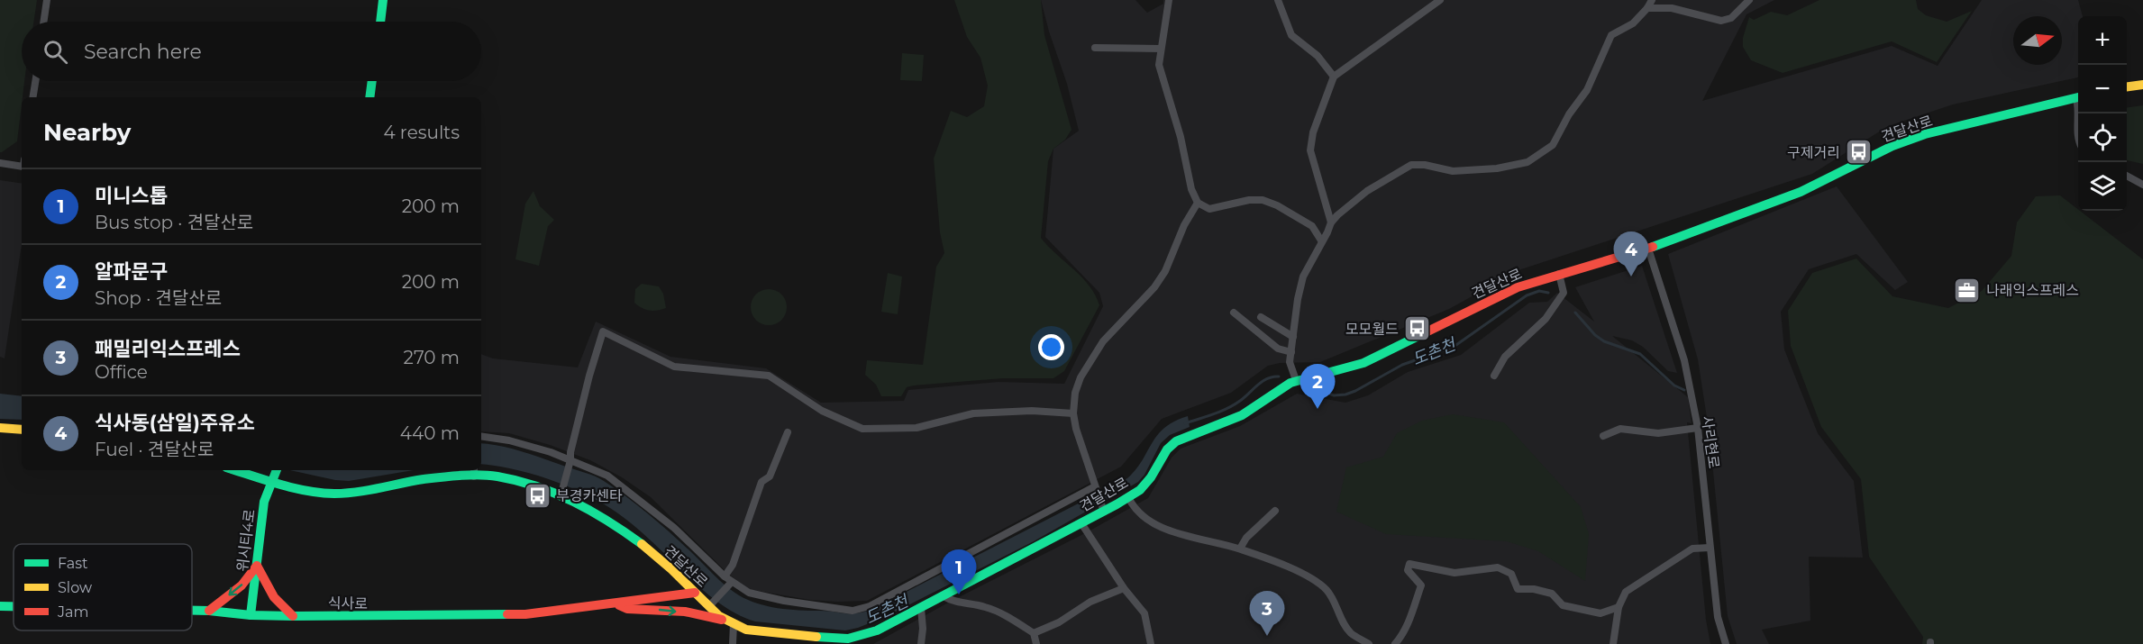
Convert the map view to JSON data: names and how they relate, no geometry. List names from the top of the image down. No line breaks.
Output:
{"streets":{"street":["견달산로","사리현로","위시티4로","식사로"]},"crossings":[["견달산로","사리현로"],["견달산로","위시티4로"],["견달산로","식사로"],["위시티4로","식사로"]],"water":["도촌천"],"places":{"bus stop":["구제거리","모모월드","부경카센타"],"office":["나래익스프레스"]},"legend":["Fast","Slow","Jam"],"north":"right","page":{"map_buttons":["+","−"],"search":"Search here","heading":["Nearby","4 results"],"list":[{"mark":"1","name":"미니스톱","note":"Bus stop · 견달산로","value":"200 m"},{"mark":"2","name":"알파문구","note":"Shop · 견달산로","value":"200 m"},{"mark":"3","name":"패밀리익스프레스","note":"Office","value":"270 m"},{"mark":"4","name":"식사동(삼일)주유소","note":"Fuel · 견달산로","value":"440 m"}],"pins":["4","2","1","3"]}}
